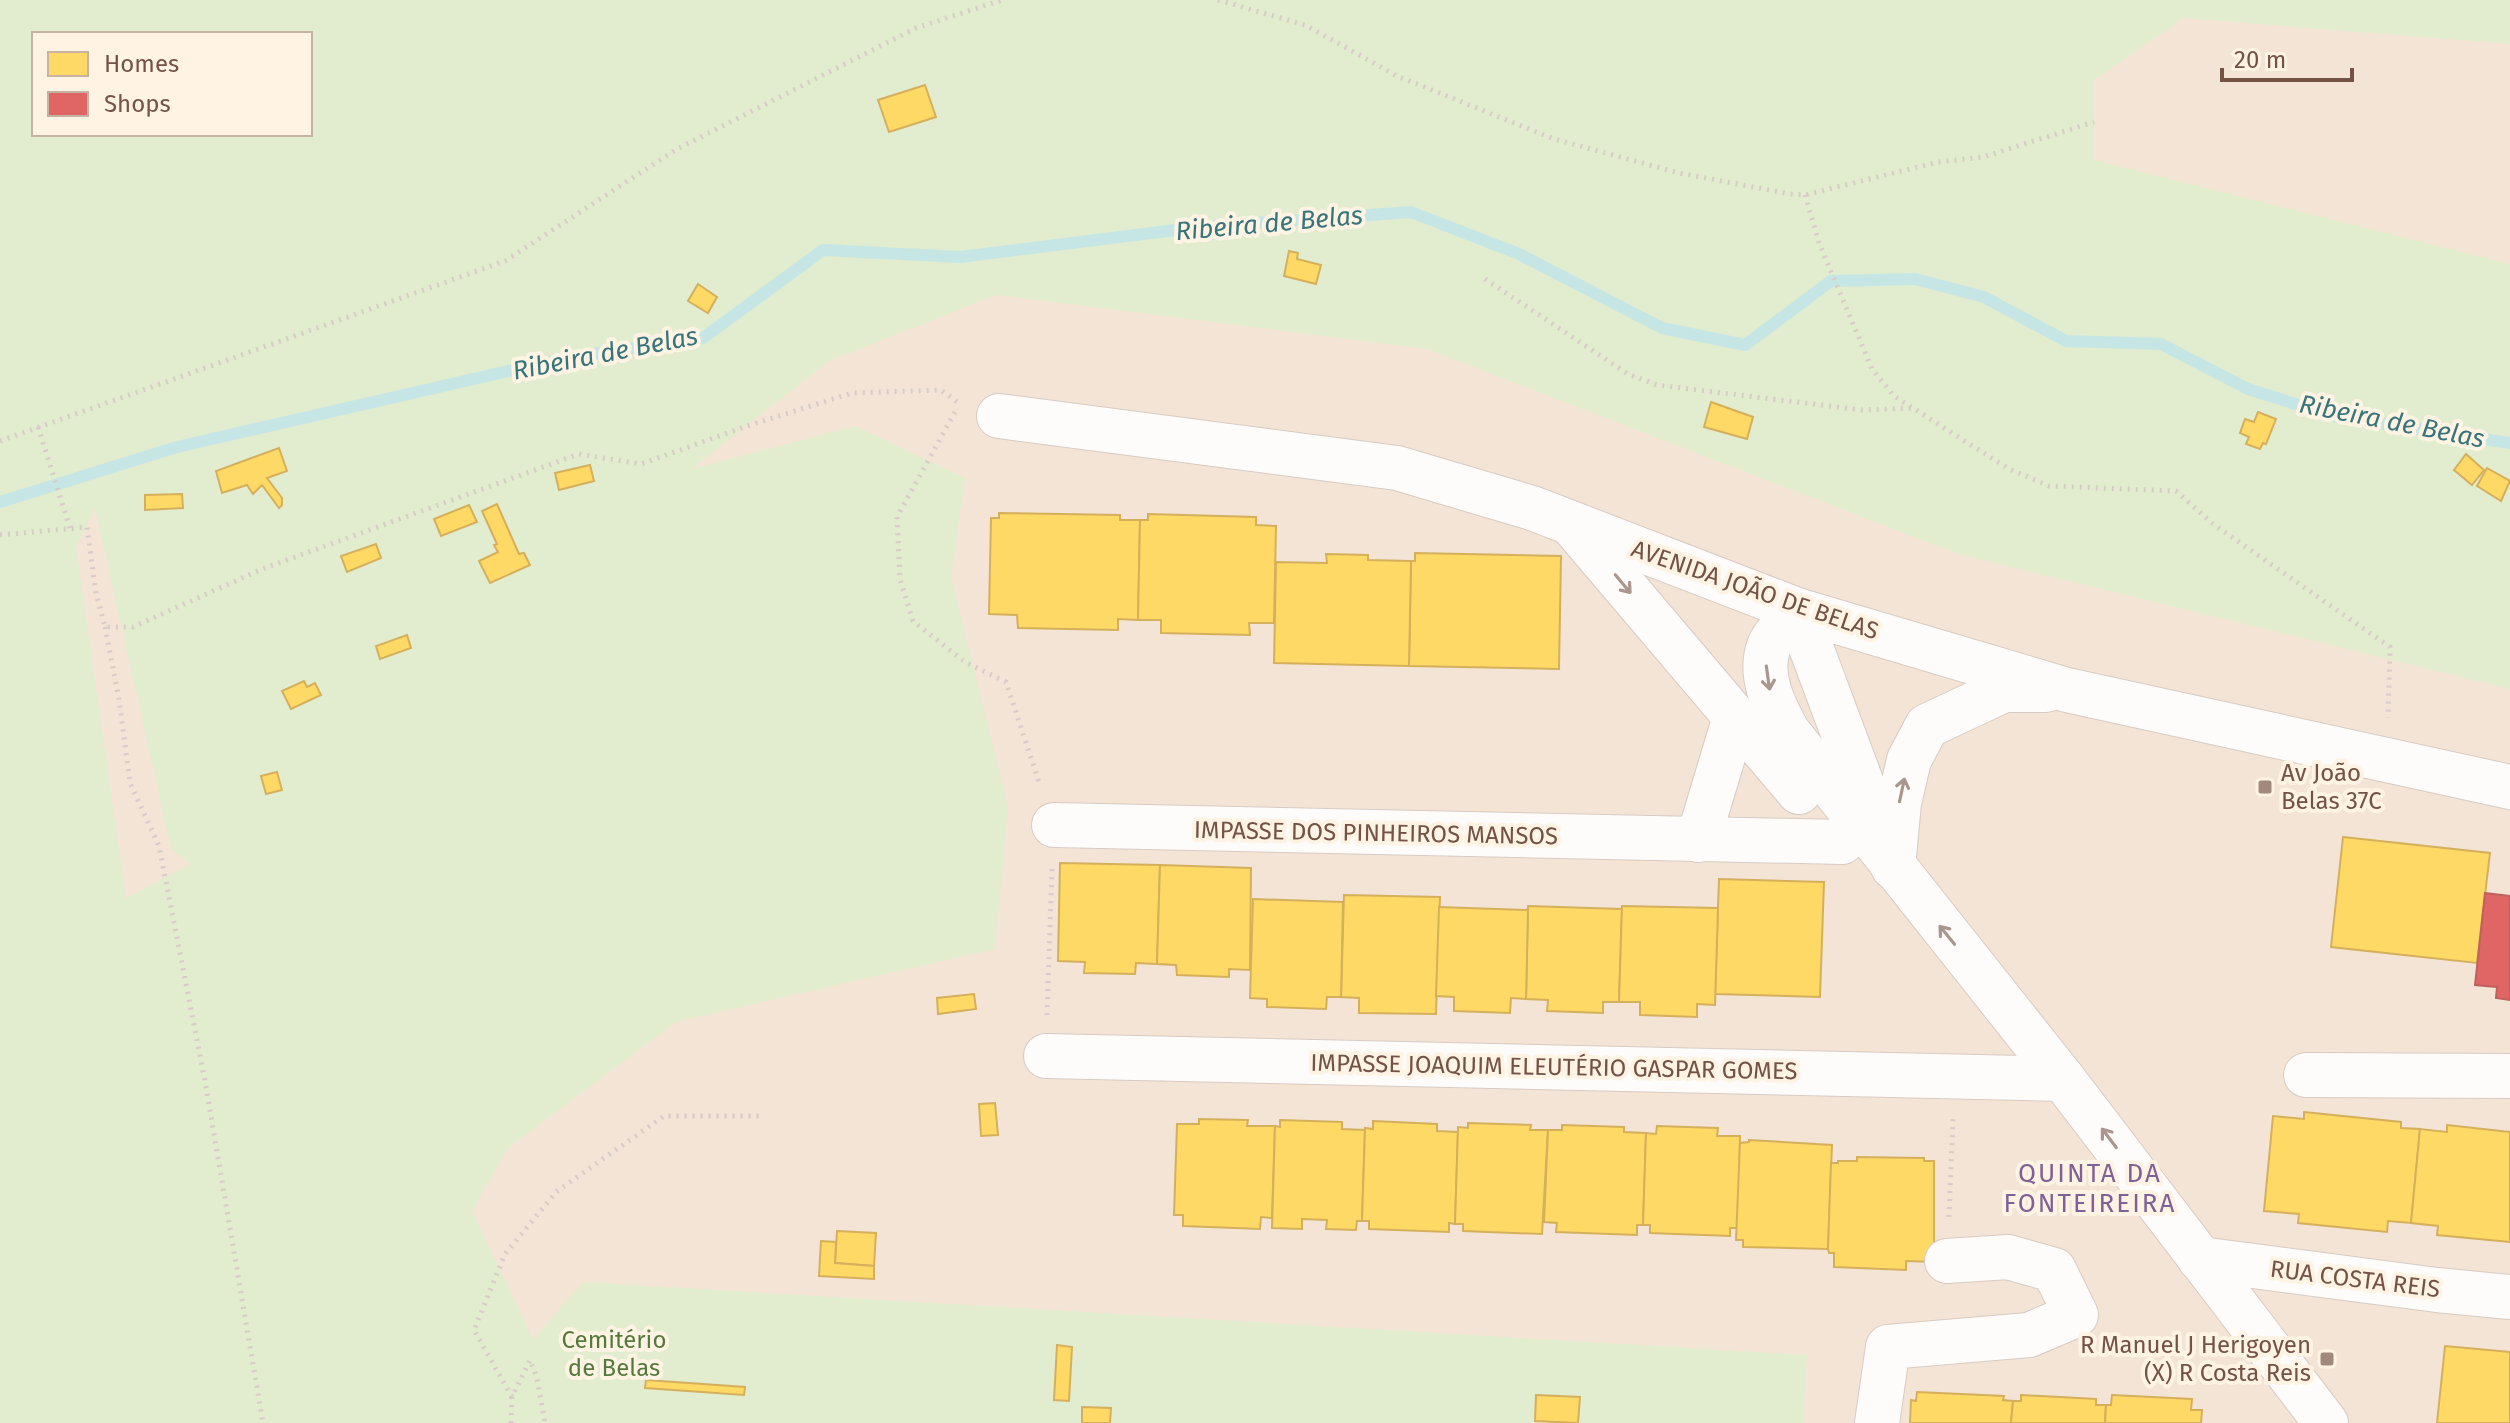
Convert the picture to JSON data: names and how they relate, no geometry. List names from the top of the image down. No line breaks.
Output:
{"streets":{"street":["AVENIDA JOÃO DE BELAS","IMPASSE DOS PINHEIROS MANSOS","IMPASSE JOAQUIM ELEUTÉRIO GASPAR GOMES","RUA COSTA REIS"]},"districts":["QUINTA DA FONTEIREIRA"],"water":["Ribeira de Belas"],"parks":["Cemitério de Belas"],"places":{"transit":["Av João Belas 37C","R Manuel J Herigoyen (X) R Costa Reis"]},"legend":["Homes","Shops"],"scale_bar":"20 m"}
